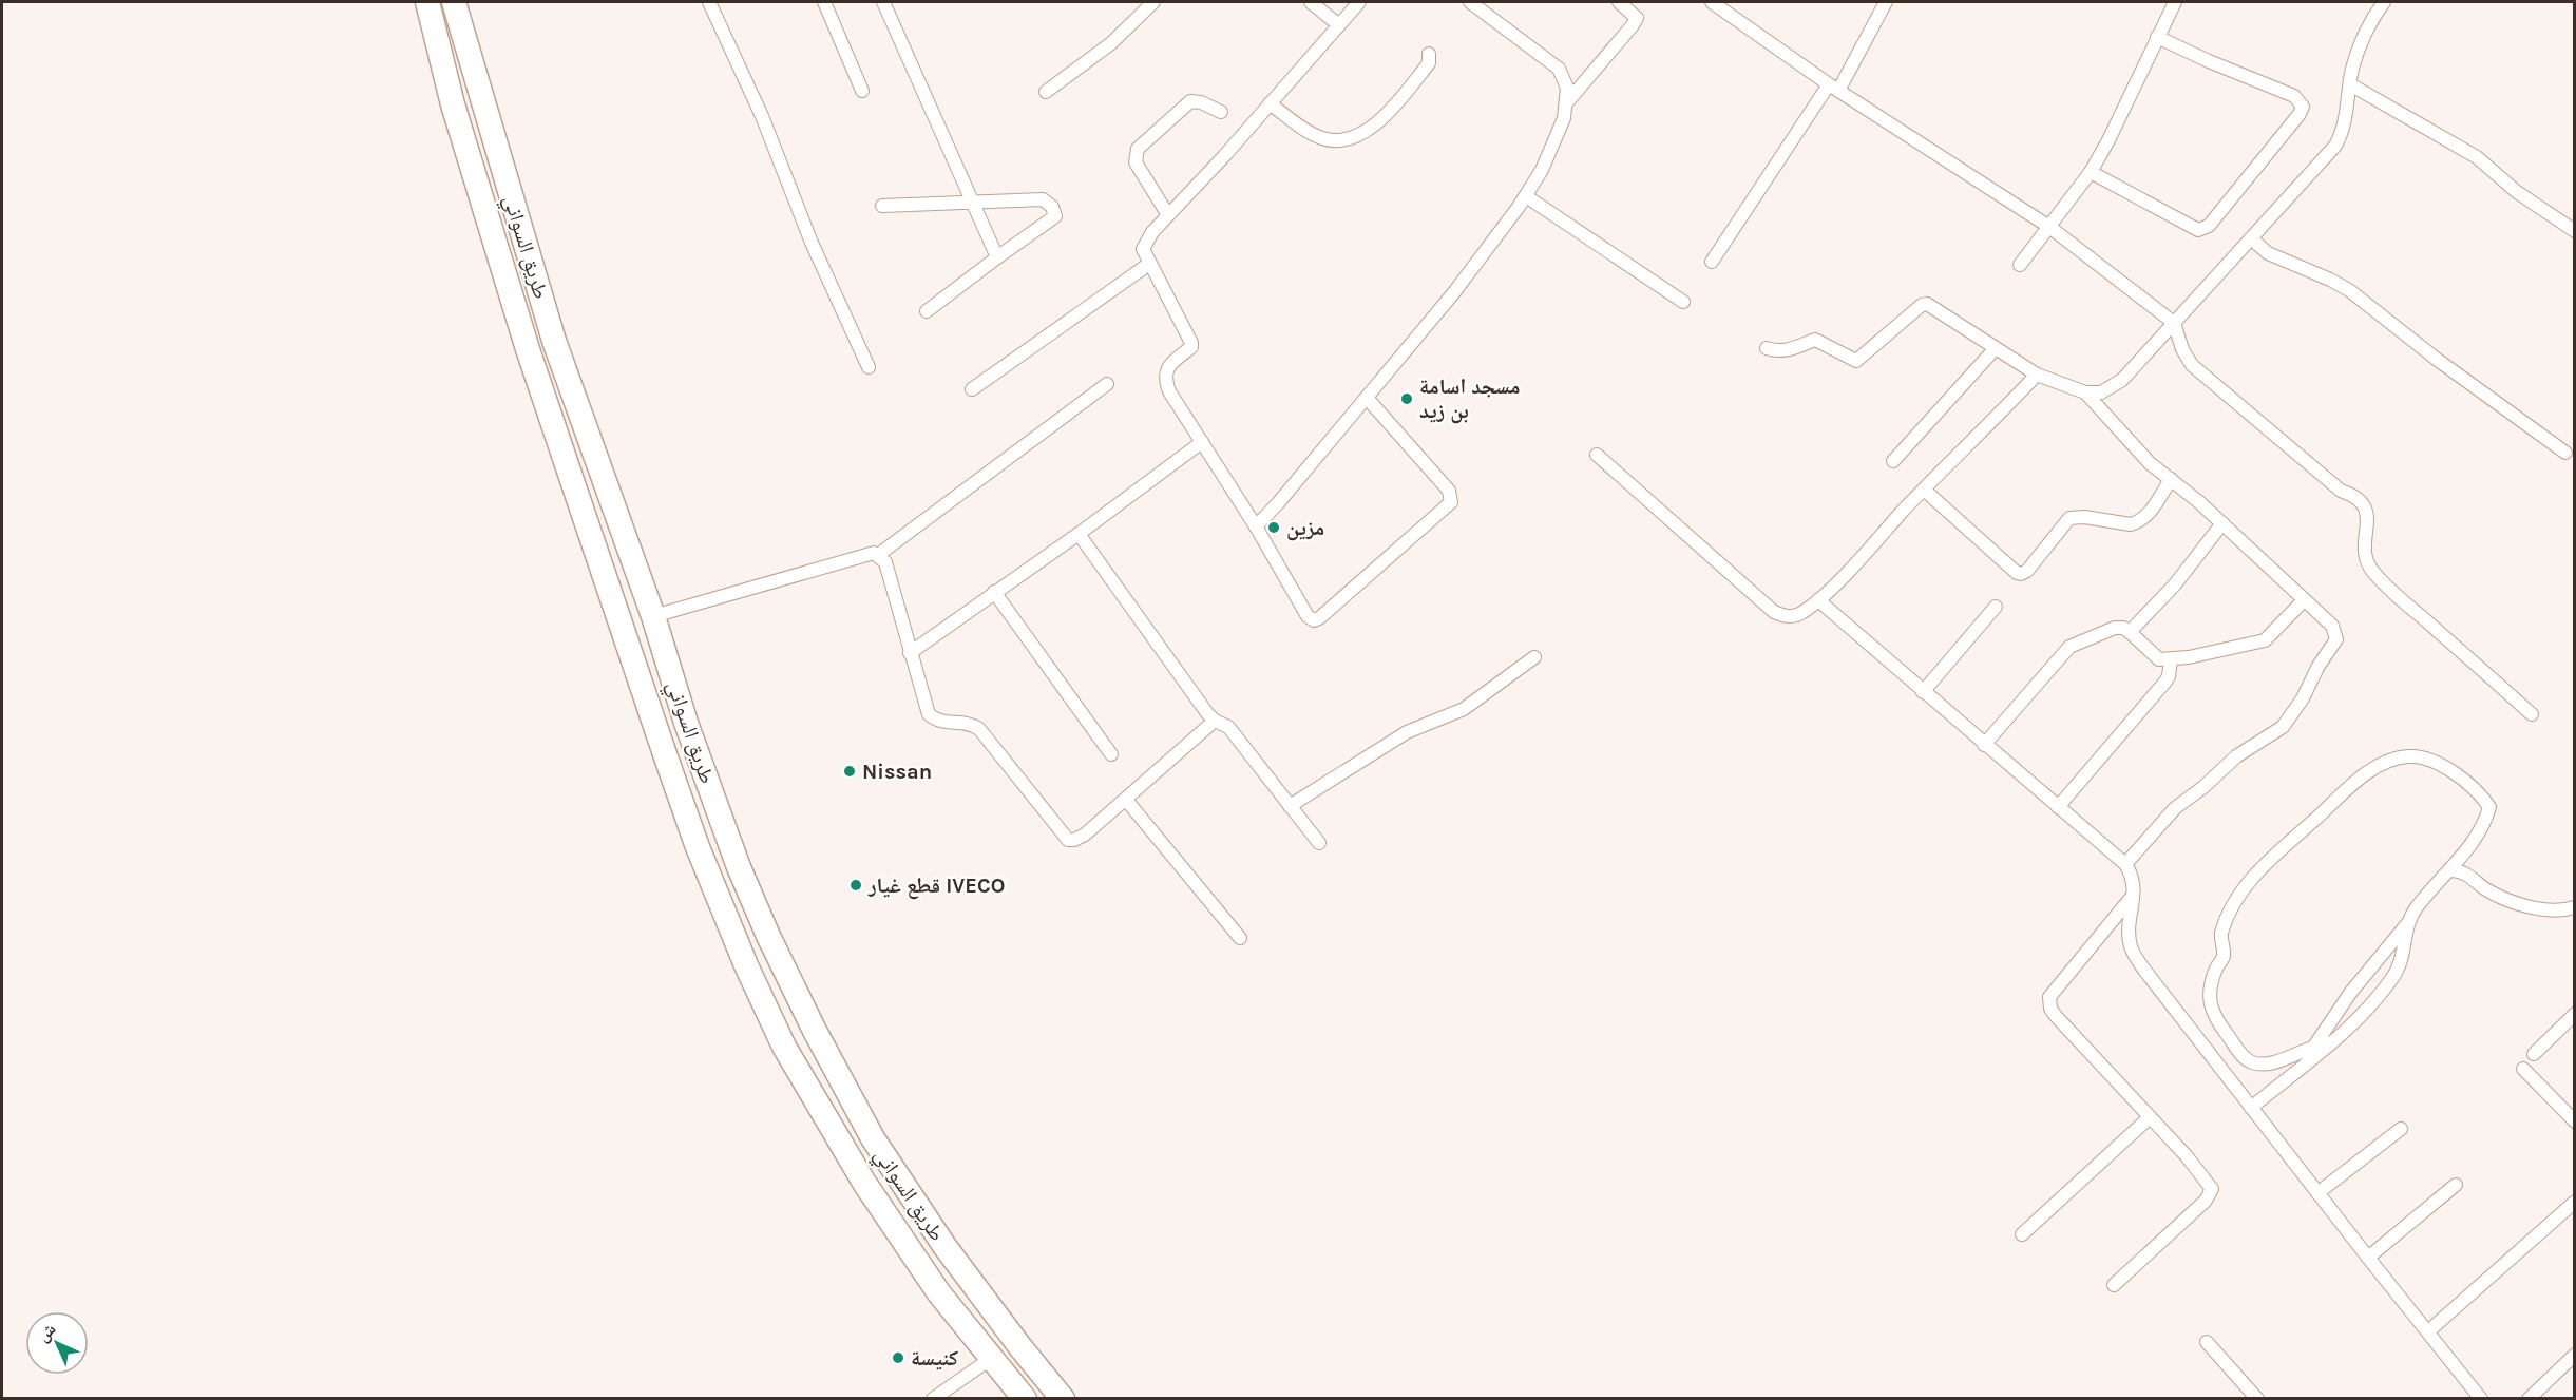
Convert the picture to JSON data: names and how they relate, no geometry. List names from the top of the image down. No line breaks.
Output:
{"streets":{"highway":["طريق السواني"]},"places":["مسجد اسامة بن زيد","مزين","Nissan","قطع غيار IVECO","كنيسة"],"north":"top left"}
